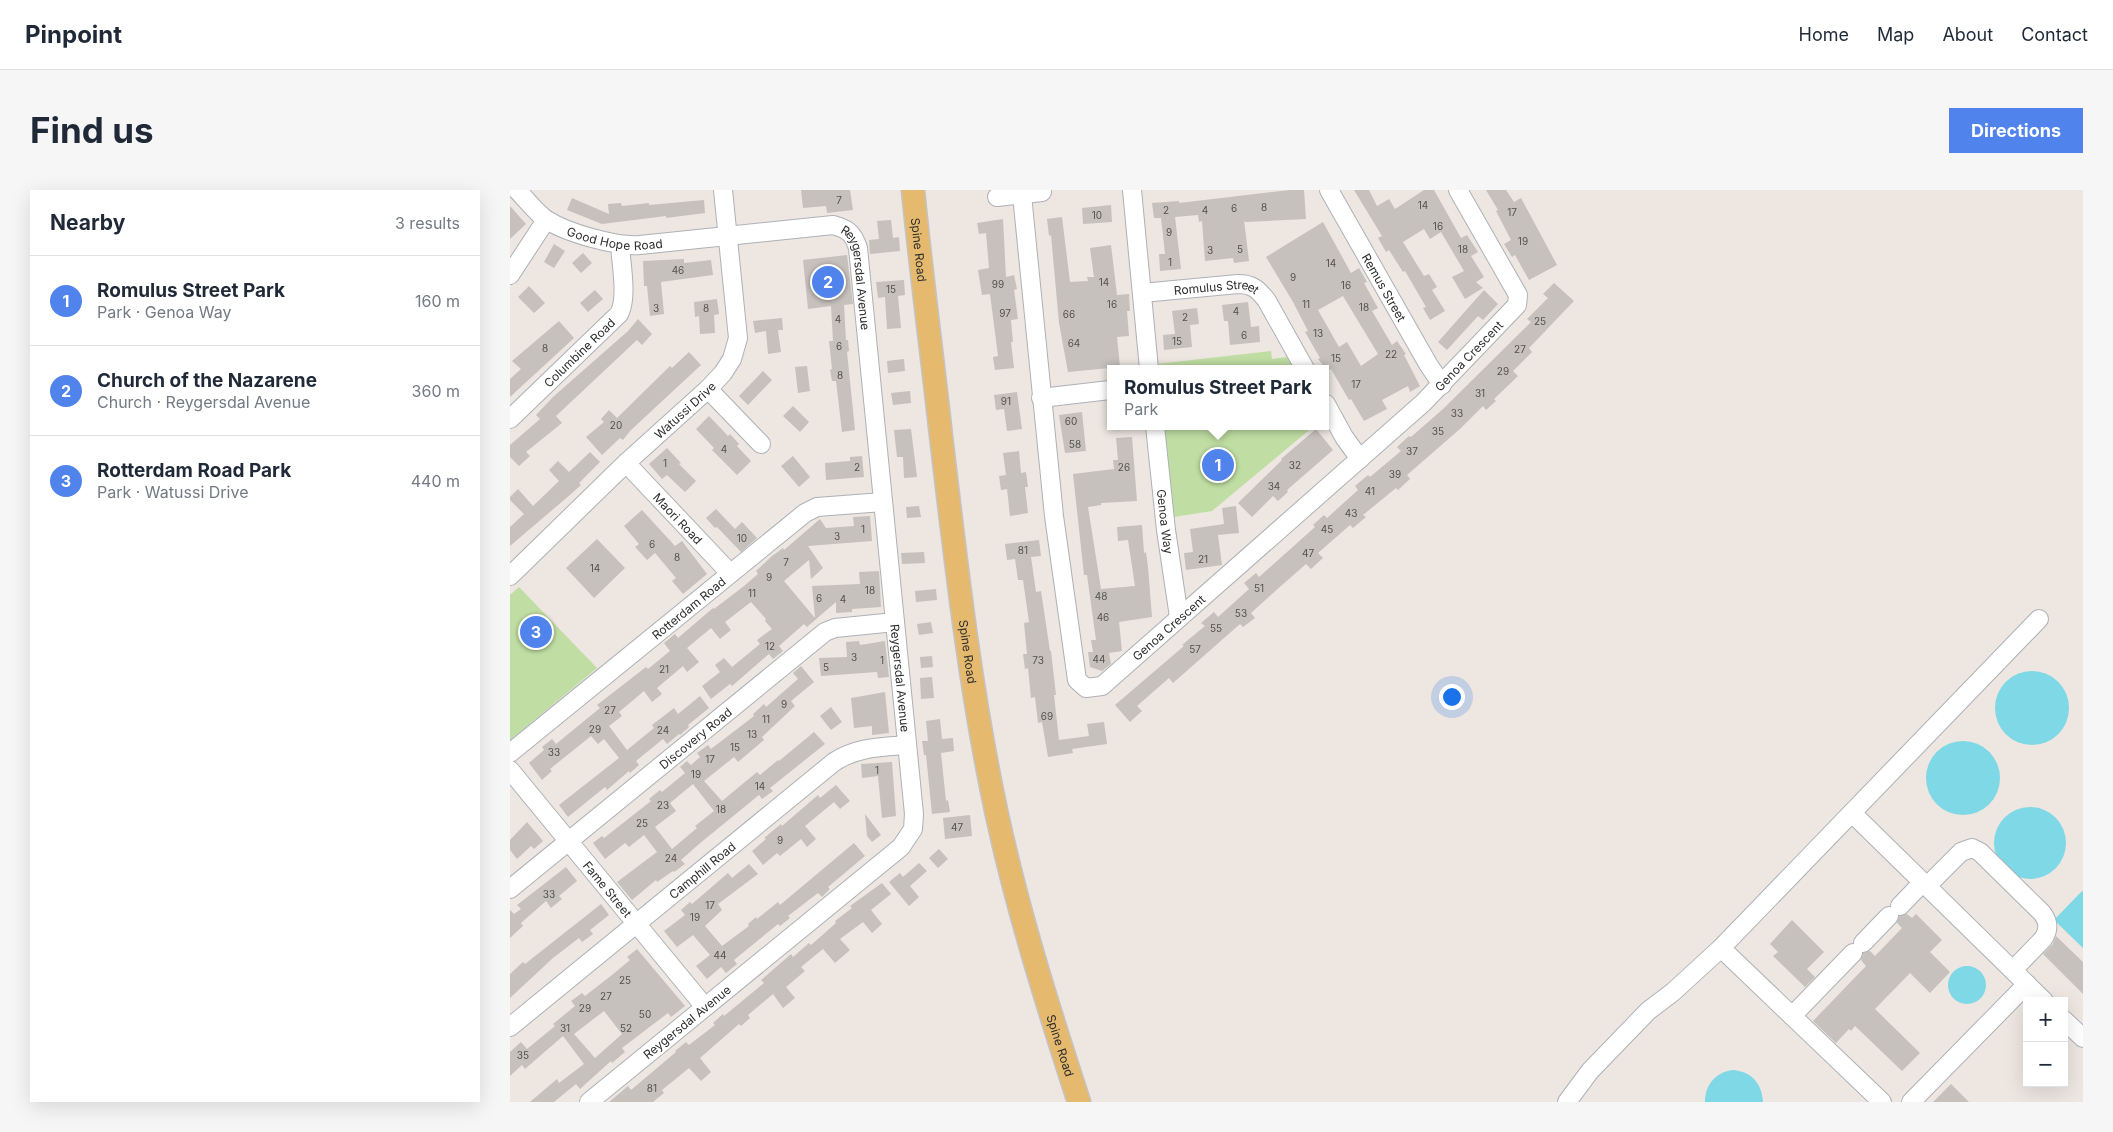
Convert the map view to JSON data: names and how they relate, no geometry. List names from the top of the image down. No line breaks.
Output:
{"streets":{"main road":["Spine Road"],"street":["Good Hope Road","Reygersdal Avenue","Remus Street","Romulus Street","Columbine Road","Genoa Crescent","Watussi Drive","Maori Road","Genoa Way","Rotterdam Road","Discovery Road","Camphill Road","Fame Street"]},"crossings":[["Good Hope Road","Reygersdal Avenue"],["Good Hope Road","Columbine Road"],["Good Hope Road","Watussi Drive"],["Reygersdal Avenue","Watussi Drive"],["Reygersdal Avenue","Rotterdam Road"],["Reygersdal Avenue","Discovery Road"],["Reygersdal Avenue","Camphill Road"],["Reygersdal Avenue","Fame Street"],["Remus Street","Genoa Crescent"],["Genoa Crescent","Genoa Way"],["Watussi Drive","Maori Road"],["Maori Road","Rotterdam Road"],["Discovery Road","Fame Street"],["Camphill Road","Fame Street"]],"house_numbers":["7","14","8","6","2","4","17","10","16","9","19","5","18","3","1","14","46","9","14","99","16","15","16","11","18","3","8","4","97","66","2","4","25","13","6","15","64","6","8","27","22","15","29","8","17","31","91","33","60","20","35","58","4","37","1","32","2","26","39","34","41","43","1","45","3","10","6","81","47","8","21","7","14","9","51","18","11","48","6","4","53","46","55","12","57","3","44","1","73","5","21","9","27","69","11","29","24","13","15","33","17","1","19","14","23","18","25","47","9","24","33","17","19","44","25","27","29","50","31","52","35","81"],"page":{"header":"Pinpoint","nav":["Home","Map","About","Contact"],"buttons":"Directions","title":"Find us","heading":["Nearby","3 results"],"list":[{"mark":"1","name":"Romulus Street Park","note":"Park · Genoa Way","value":"160 m"},{"mark":"2","name":"Church of the Nazarene","note":"Church · Reygersdal Avenue","value":"360 m"},{"mark":"3","name":"Rotterdam Road Park","note":"Park · Watussi Drive","value":"440 m"}],"pins":["2","1","3"],"popup":["Romulus Street Park","Park"],"map_buttons":["+","−"]}}
